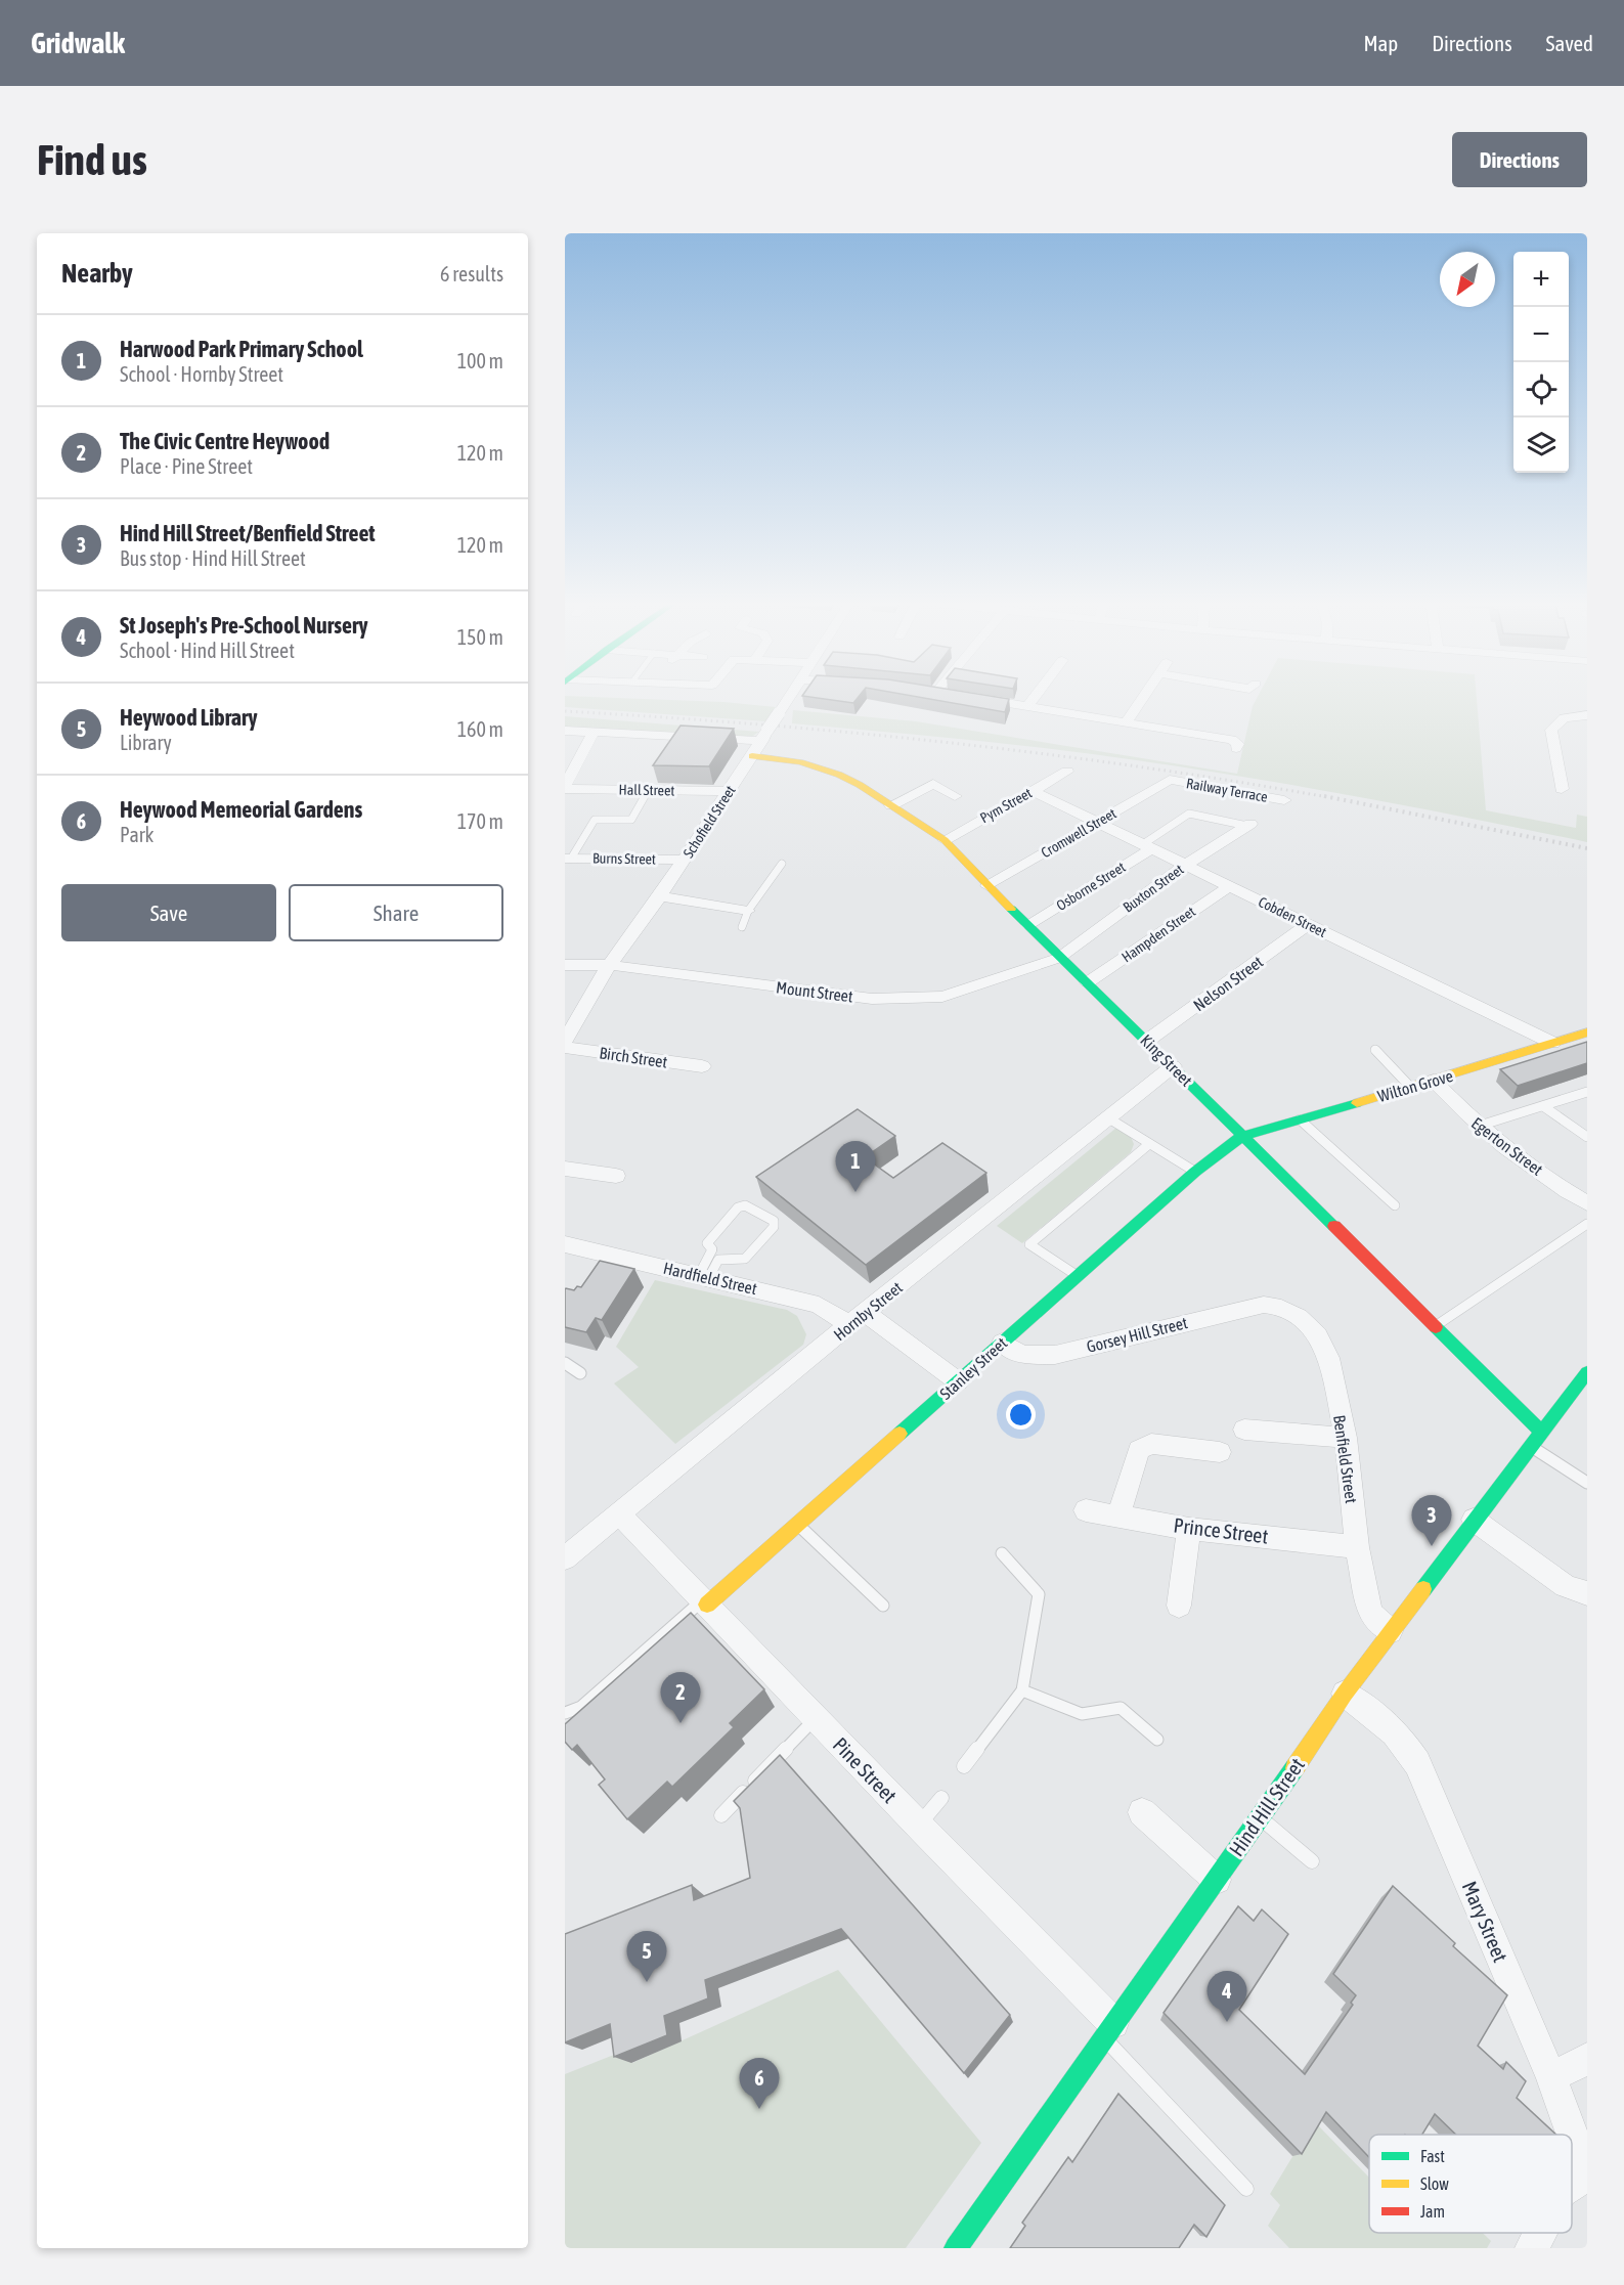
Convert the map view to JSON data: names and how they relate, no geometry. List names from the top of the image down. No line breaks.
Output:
{"streets":{"street":["Hall Street","Railway Terrace","Pym Street","Schofield Street","Cromwell Street","Burns Street","Osborne Street","Buxton Street","Cobden Street","Hampden Street","Nelson Street","Mount Street","Birch Street","King Street","Wilton Grove","Egerton Street","Hardfield Street","Hornby Street","Gorsey Hill Street","Stanley Street","Benfield Street","Prince Street","Pine Street","Hind Hill Street","Mary Street"]},"crossings":[["Hall Street","Schofield Street"],["Railway Terrace","Cromwell Street"],["Pym Street","Cobden Street"],["Pym Street","King Street"],["Schofield Street","Burns Street"],["Schofield Street","Mount Street"],["Schofield Street","King Street"],["Cromwell Street","Cobden Street"],["Cromwell Street","King Street"],["Osborne Street","Cobden Street"],["Osborne Street","King Street"],["Buxton Street","Cobden Street"],["Buxton Street","Mount Street"],["Buxton Street","King Street"],["Cobden Street","Hampden Street"],["Cobden Street","Nelson Street"],["Cobden Street","Wilton Grove"],["Hampden Street","King Street"],["Nelson Street","King Street"],["Mount Street","King Street"],["King Street","Wilton Grove"],["King Street","Hornby Street"],["King Street","Stanley Street"],["King Street","Hind Hill Street"],["Wilton Grove","Egerton Street"],["Wilton Grove","Stanley Street"],["Hardfield Street","Hornby Street"],["Hardfield Street","Stanley Street"],["Hornby Street","Pine Street"],["Gorsey Hill Street","Stanley Street"],["Gorsey Hill Street","Benfield Street"],["Stanley Street","Pine Street"],["Benfield Street","Prince Street"],["Benfield Street","Hind Hill Street"],["Pine Street","Hind Hill Street"],["Hind Hill Street","Mary Street"]],"legend":["Fast","Slow","Jam"],"north":"bottom left","page":{"header":"Gridwalk","nav":["Map","Directions","Saved"],"buttons":["Directions",["Save","Share"]],"title":"Find us","heading":["Nearby","6 results"],"map_buttons":["+","−"],"list":[{"mark":"1","name":"Harwood Park Primary School","note":"School · Hornby Street","value":"100 m"},{"mark":"2","name":"The Civic Centre Heywood","note":"Place · Pine Street","value":"120 m"},{"mark":"3","name":"Hind Hill Street/Benfield Street","note":"Bus stop · Hind Hill Street","value":"120 m"},{"mark":"4","name":"St Joseph's Pre-School Nursery","note":"School · Hind Hill Street","value":"150 m"},{"mark":"5","name":"Heywood Library","note":"Library","value":"160 m"},{"mark":"6","name":"Heywood Memeorial Gardens","note":"Park","value":"170 m"}],"pins":["1","3","2","5","4","6"]}}
